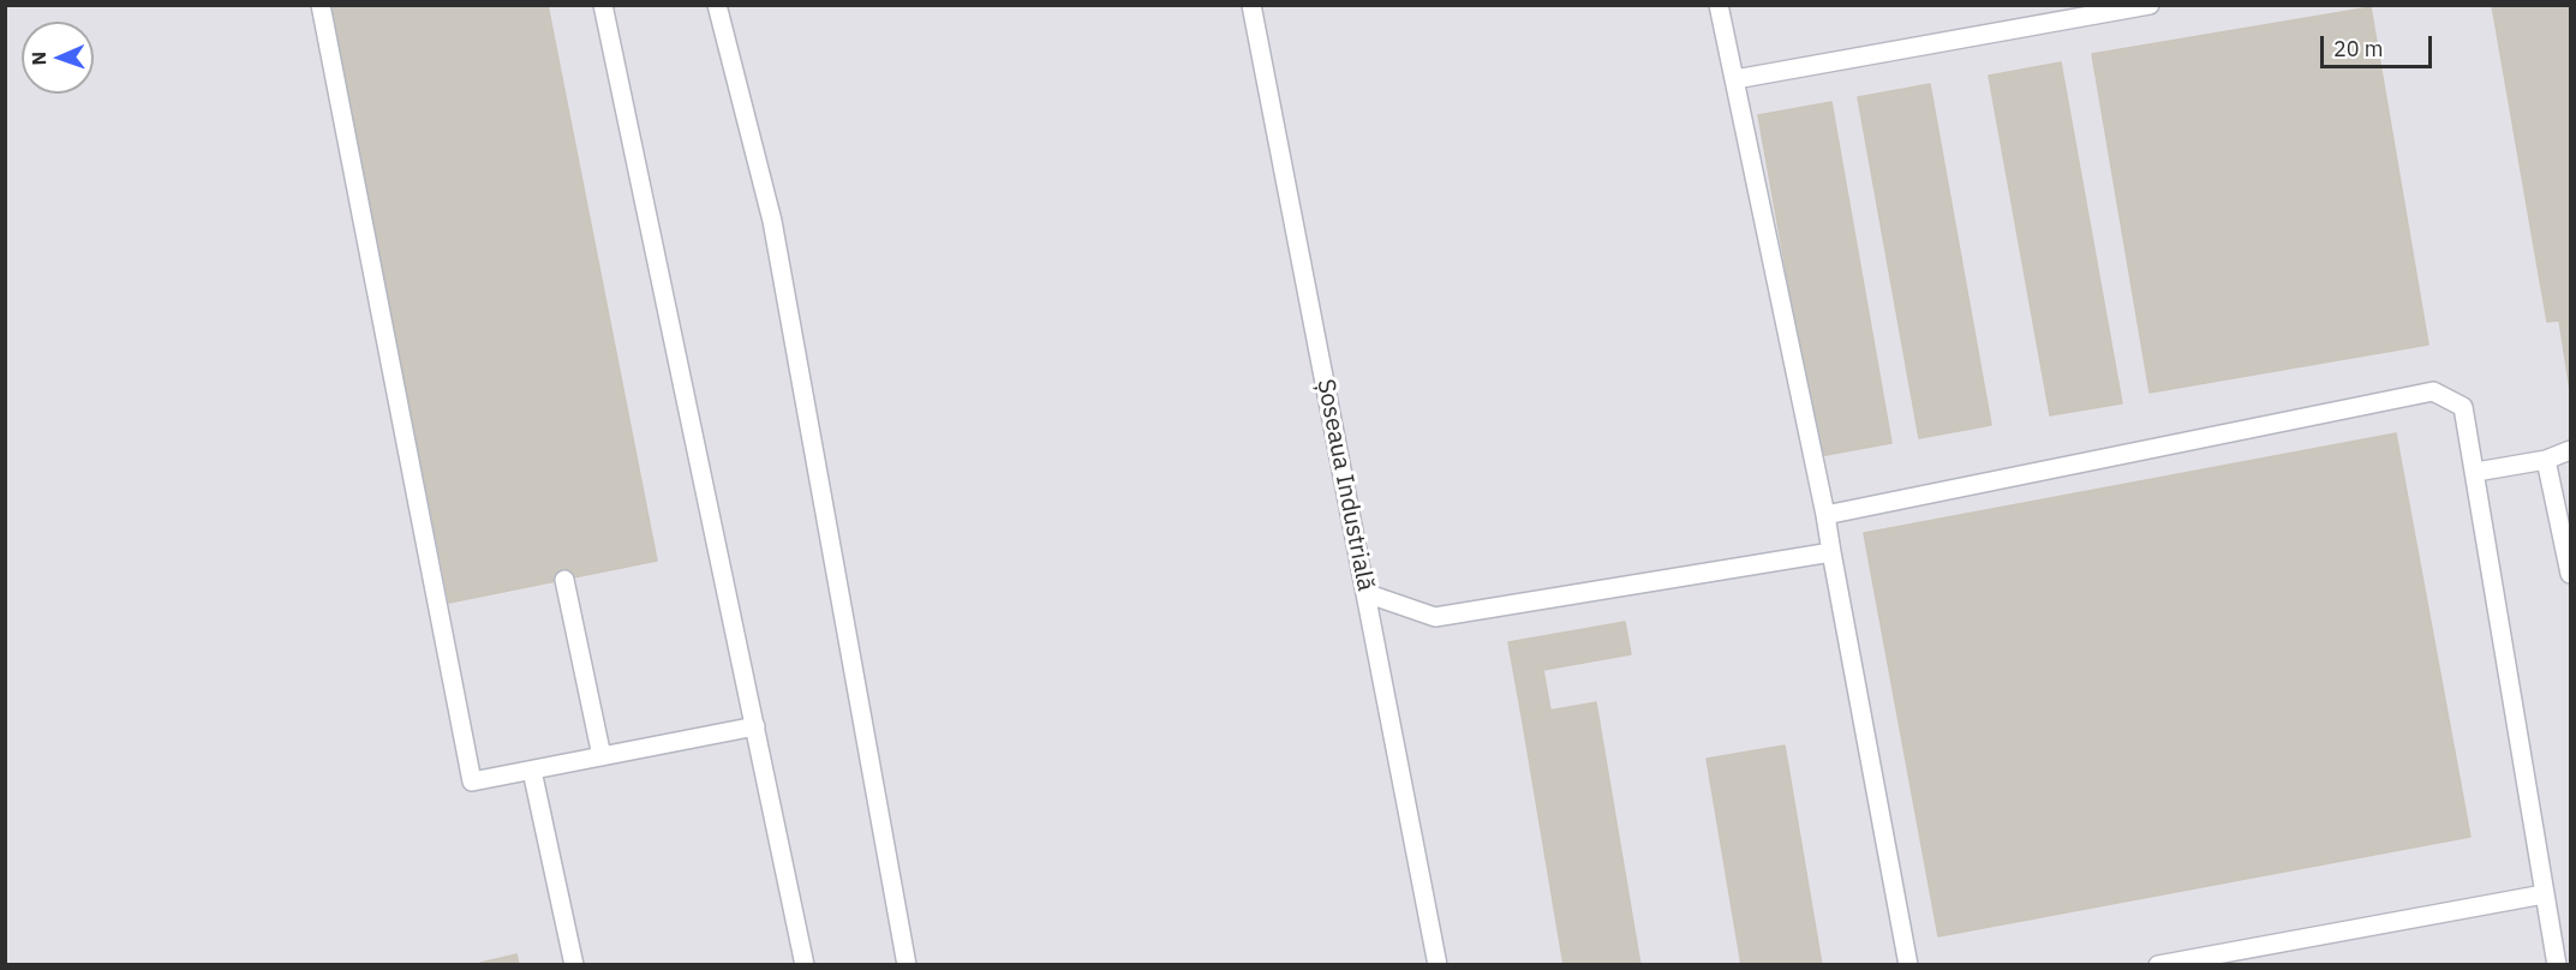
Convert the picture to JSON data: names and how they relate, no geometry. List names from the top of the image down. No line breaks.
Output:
{"streets":{"lane":["Șoseaua Industrială"]},"scale_bar":"20 m","north":"left"}
